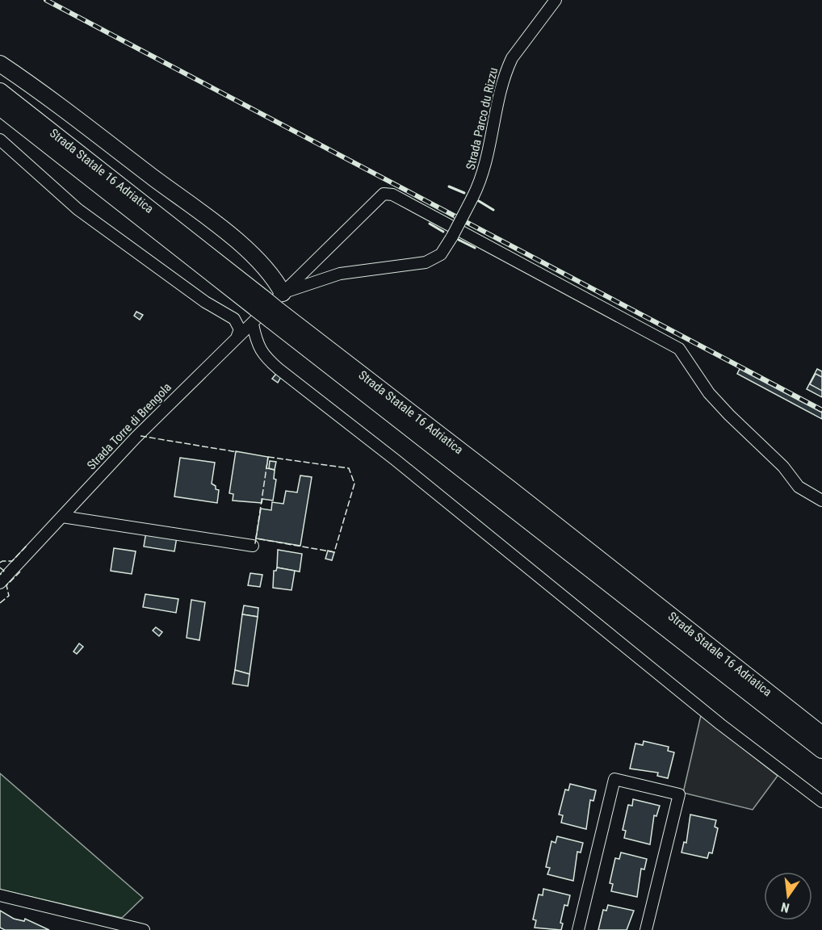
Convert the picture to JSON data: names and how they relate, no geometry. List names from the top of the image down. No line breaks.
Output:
{"streets":{"highway":["Strada Statale 16 Adriatica"],"street":["Strada Parco du Rizzu","Strada Torre di Brengola"]},"crossings":[["Strada Parco du Rizzu","Strada Torre di Brengola"]],"north":"bottom"}
